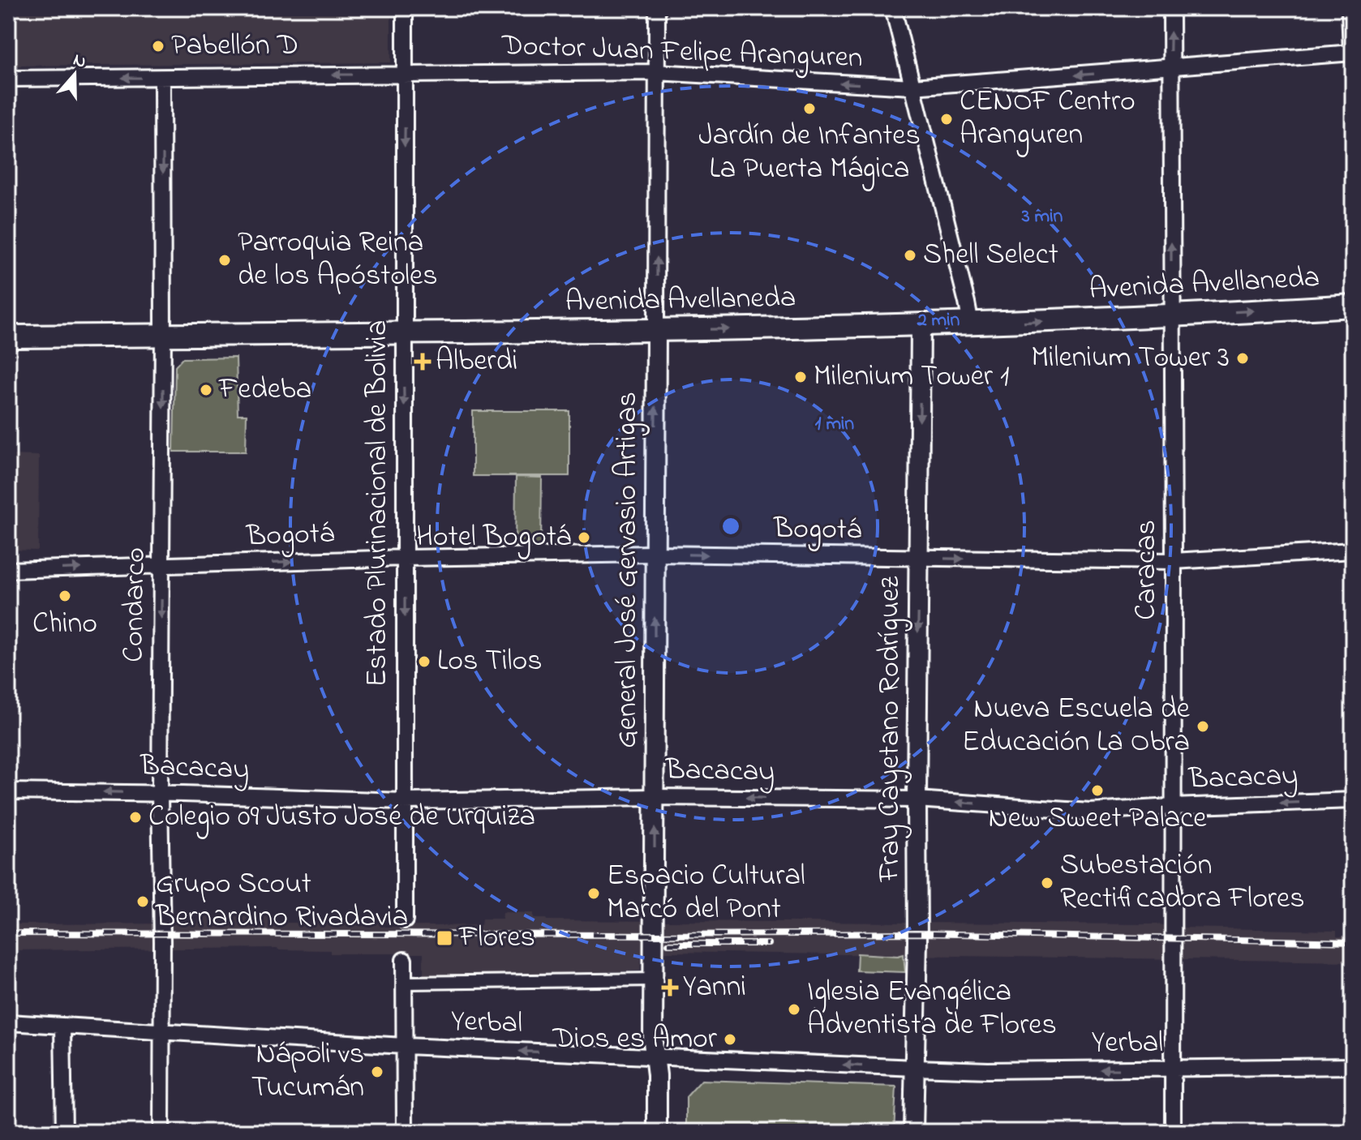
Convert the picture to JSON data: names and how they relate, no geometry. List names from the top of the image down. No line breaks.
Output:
{"streets":{"main road":["Avenida Avellaneda"],"street":["Doctor Juan Felipe Aranguren","Estado Plurinacional de Bolivia","Bogotá","General José Gervasio Artigas","Caracas","Condarco","Fray Cayetano Rodríguez","Bacacay","Yerbal"]},"crossings":[["Doctor Juan Felipe Aranguren","Estado Plurinacional de Bolivia"],["Doctor Juan Felipe Aranguren","General José Gervasio Artigas"],["Doctor Juan Felipe Aranguren","Caracas"],["Doctor Juan Felipe Aranguren","Condarco"],["Avenida Avellaneda","Estado Plurinacional de Bolivia"],["Avenida Avellaneda","General José Gervasio Artigas"],["Avenida Avellaneda","Caracas"],["Avenida Avellaneda","Condarco"],["Avenida Avellaneda","Fray Cayetano Rodríguez"],["Estado Plurinacional de Bolivia","Bogotá"],["Estado Plurinacional de Bolivia","Bacacay"],["Bogotá","General José Gervasio Artigas"],["Bogotá","Caracas"],["Bogotá","Condarco"],["Bogotá","Fray Cayetano Rodríguez"],["General José Gervasio Artigas","Bacacay"],["General José Gervasio Artigas","Yerbal"],["Caracas","Bacacay"],["Caracas","Yerbal"],["Condarco","Bacacay"],["Condarco","Yerbal"],["Fray Cayetano Rodríguez","Bacacay"],["Fray Cayetano Rodríguez","Yerbal"]],"one_way":["Doctor Juan Felipe Aranguren","Avenida Avellaneda","Estado Plurinacional de Bolivia","Bogotá","General José Gervasio Artigas","Condarco","Fray Cayetano Rodríguez","Bacacay"],"places":{"other":["Pabellón D","Jardín de Infantes La Puerta Mágica","CENOF Centro Aranguren","Shell Select","Parroquia Reina de los Apóstoles","Milenium Tower 3","Milenium Tower 1","Fedeba","Hotel Bogotá","Chino","Los Tilos","Nueva Escuela de Educación La Obra","New Sweet Palace","Colegio 09 Justo José de Urquiza","Subestación Rectificadora Flores","Espacio Cultural Marcó del Pont","Grupo Scout Bernardino Rivadavia","Iglesia Evangélica Adventista de Flores","Dios es Amor","Nápoli vs Tucumán"],"health":["Alberdi","Yanni"],"transit":["Flores"]},"north":"top","rings":["3 min","2 min","1 min"]}
